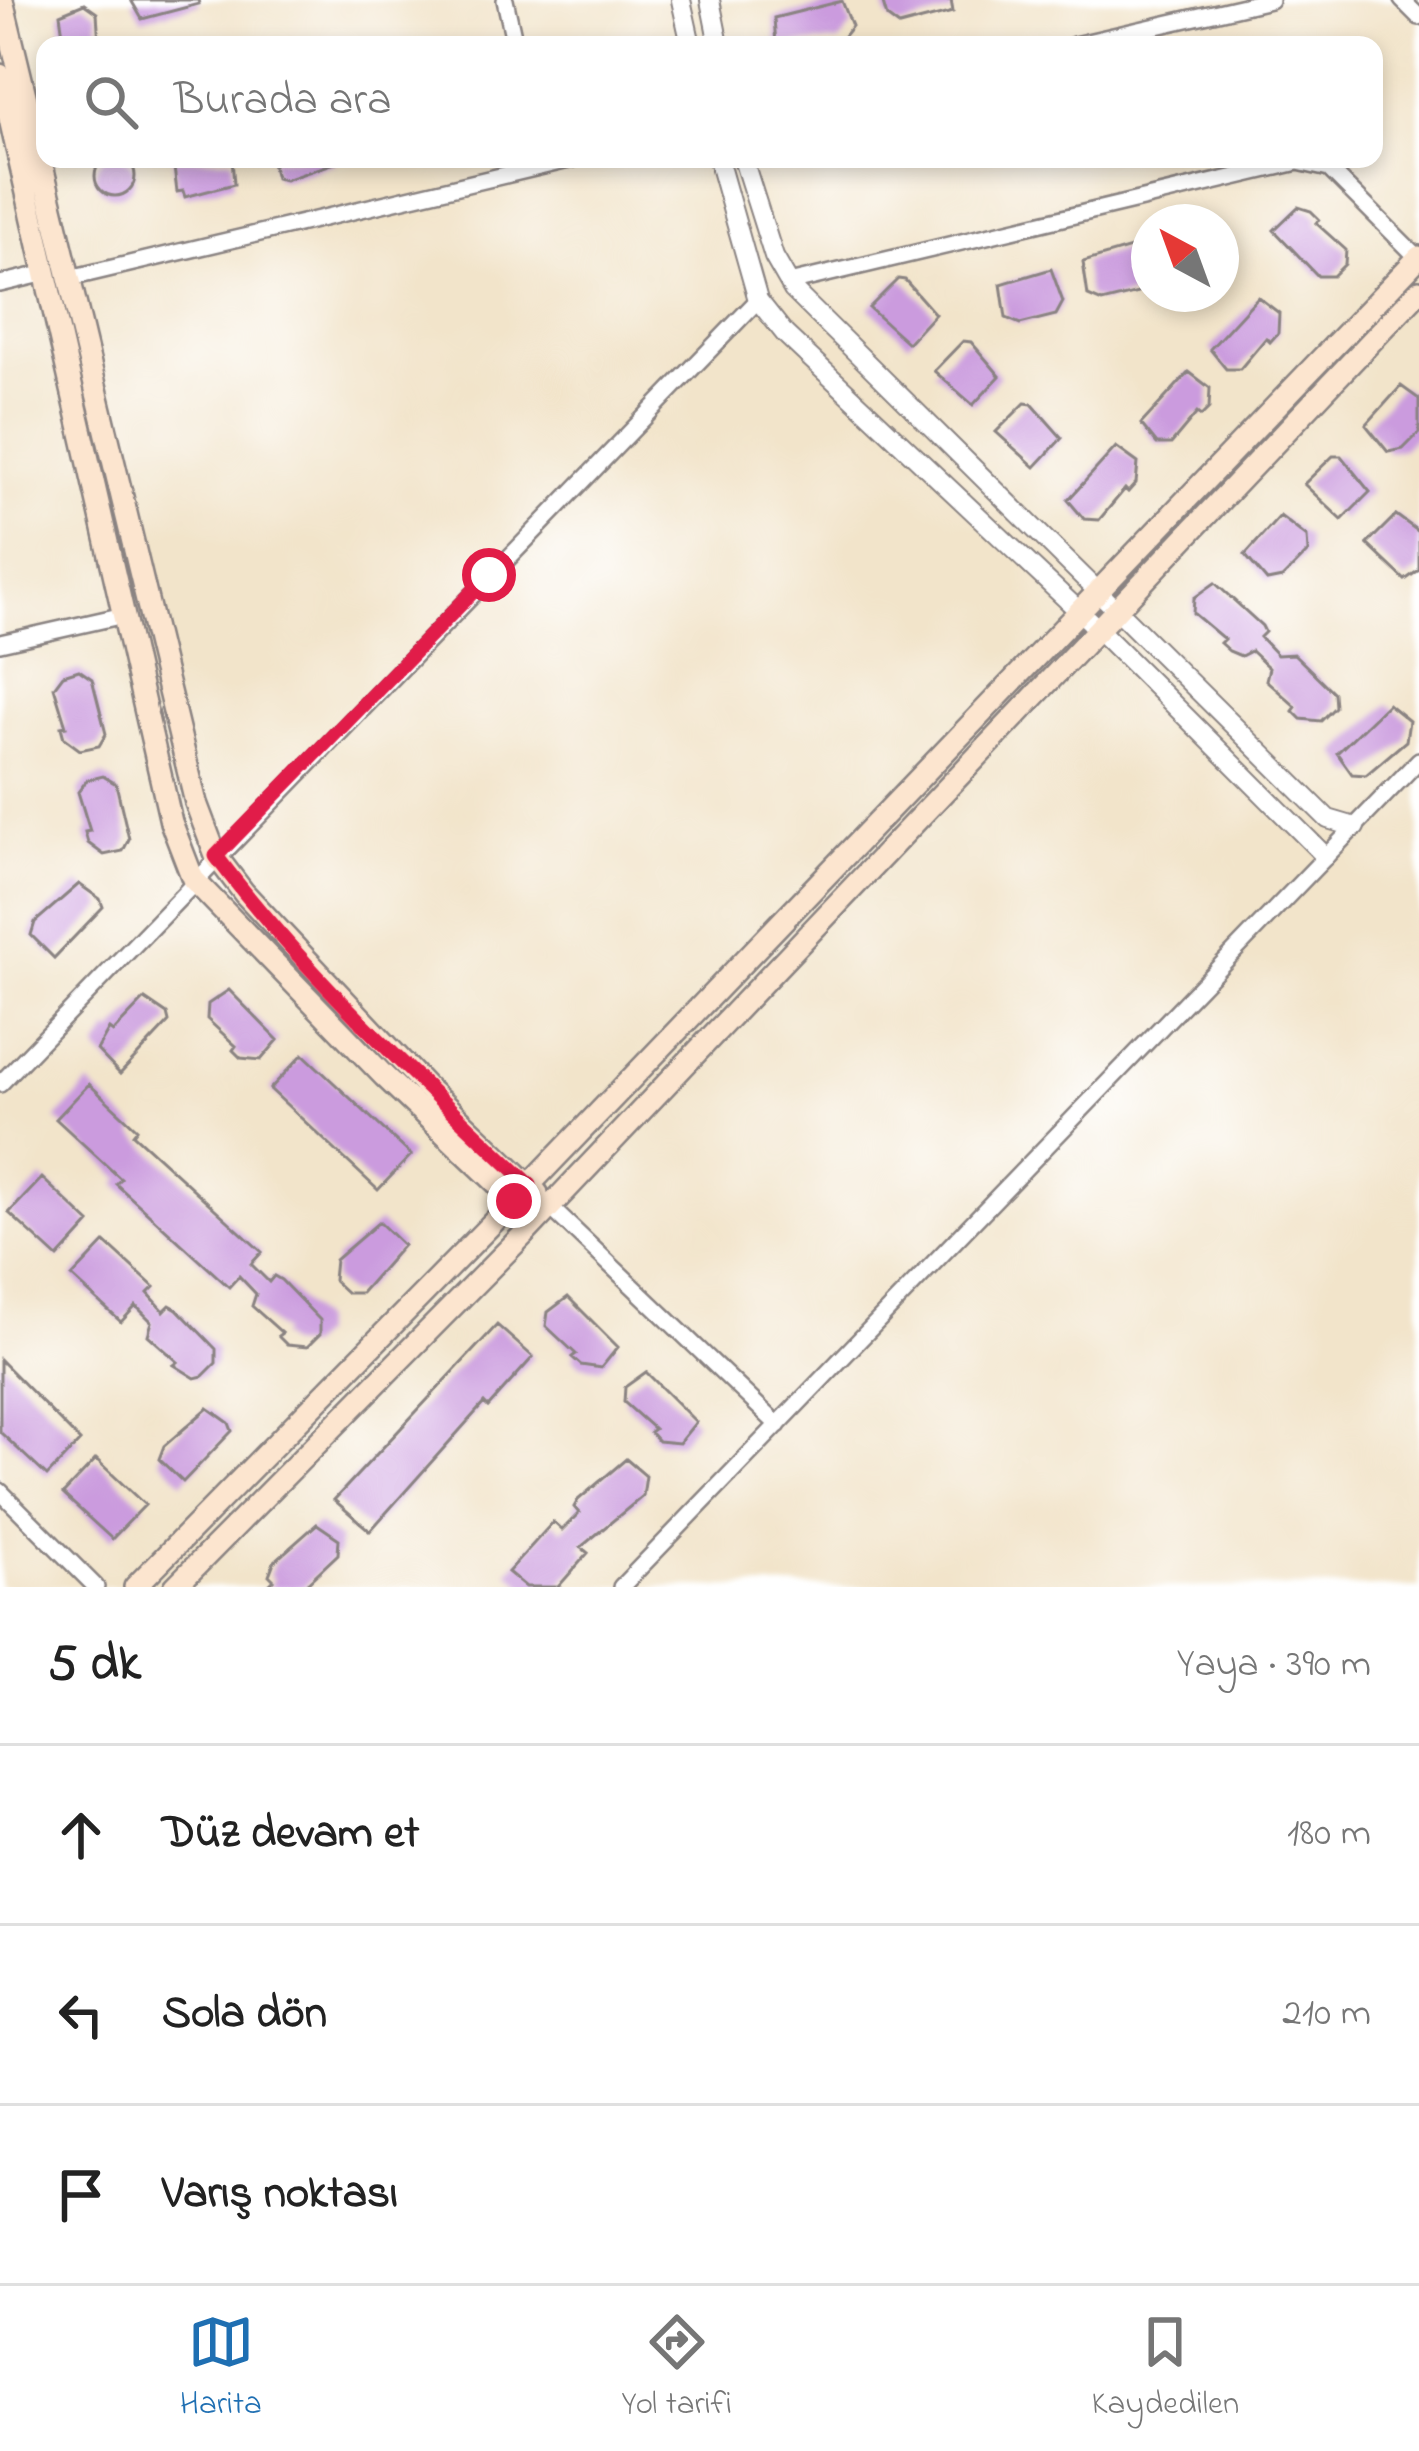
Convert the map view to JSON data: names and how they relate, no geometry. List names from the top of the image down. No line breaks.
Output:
{"north":"top left","page":{"search":"Burada ara","heading":["5 dk","Yaya · 390 m"],"list":[["Düz devam et","180 m"],["Sola dön","210 m"],"Varış noktası"],"nav":["Harita","Yol tarifi","Kaydedilen"]}}
